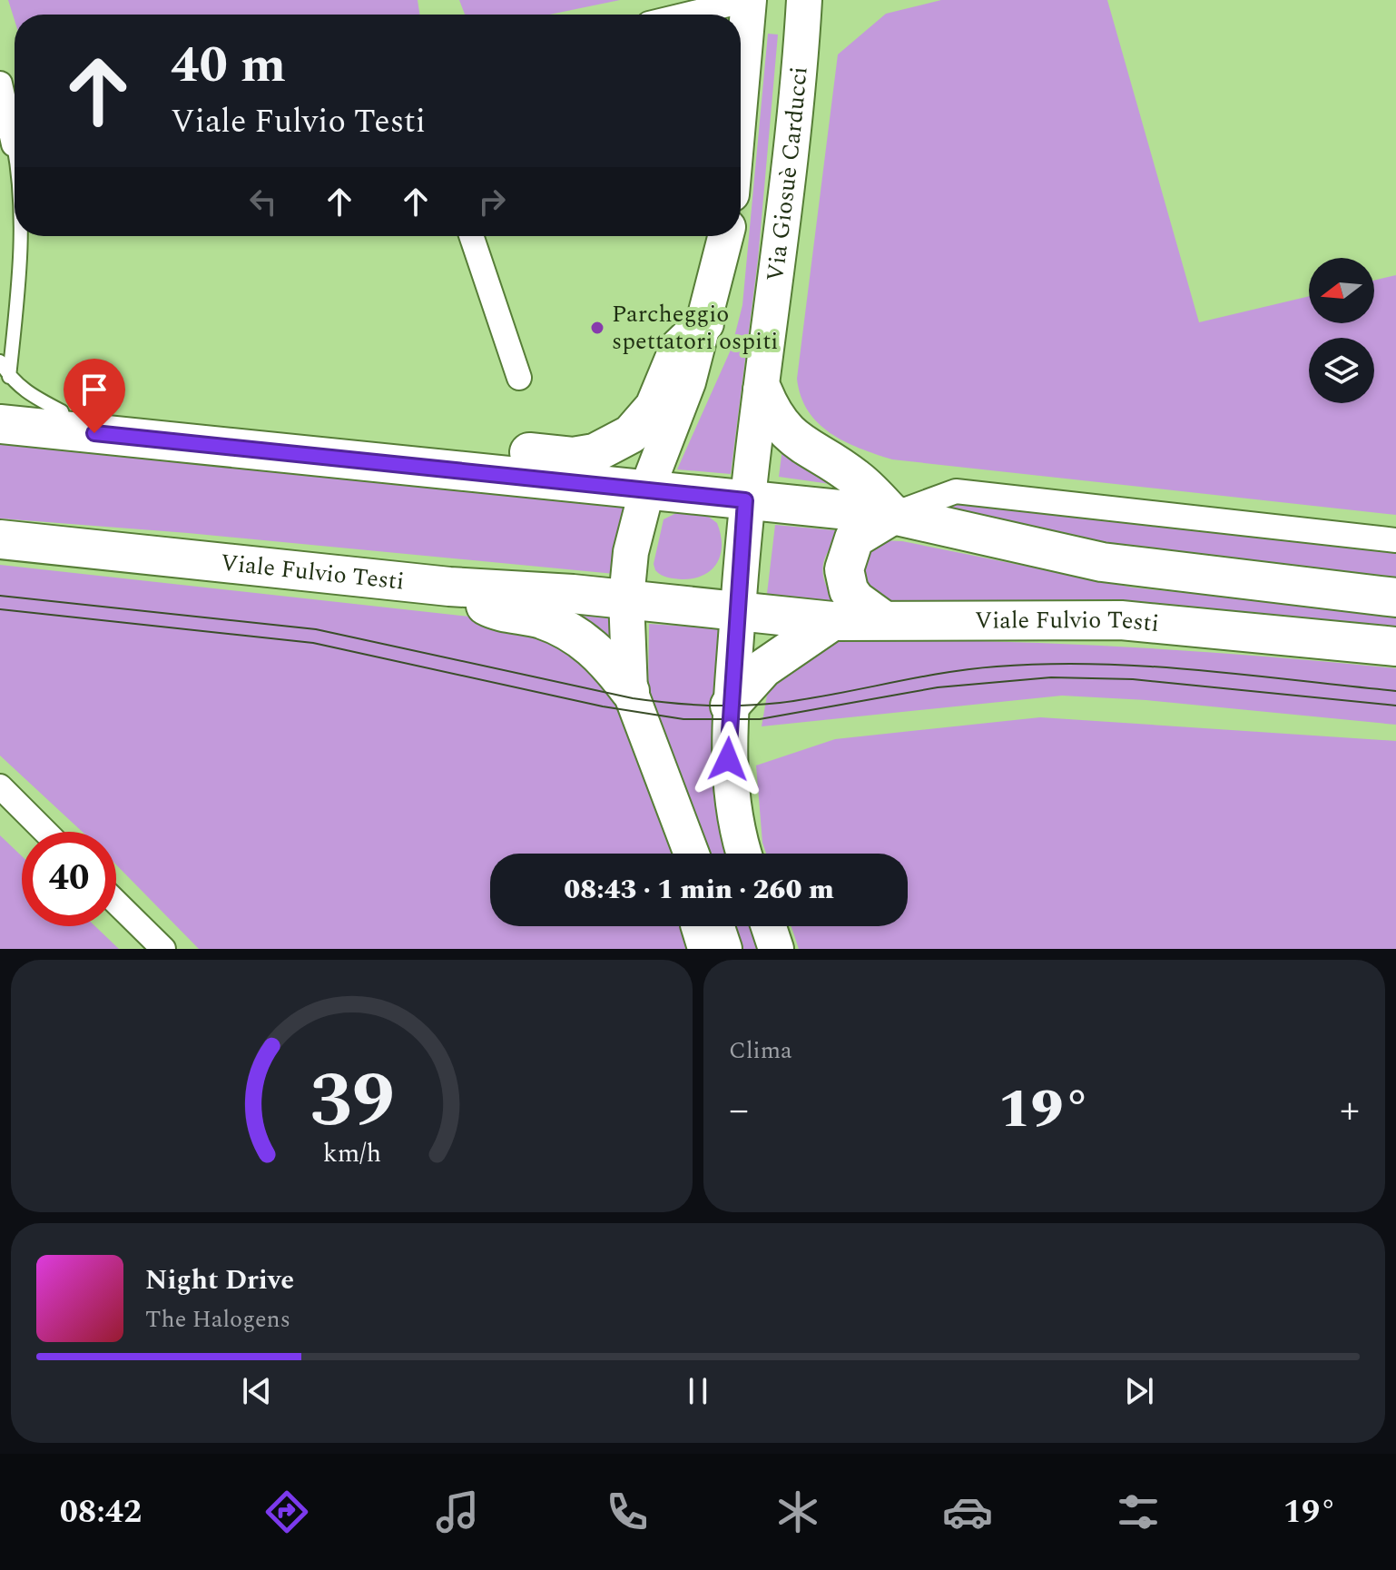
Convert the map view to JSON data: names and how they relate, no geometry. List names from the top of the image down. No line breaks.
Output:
{"streets":{"main road":["Via Giosuè Carducci","Viale Fulvio Testi"]},"places":["Parcheggio spettatori ospiti"],"north":"left","page":{"turn":["40 m","Viale Fulvio Testi"],"limit":"40","trip":"08:43 · 1 min · 260 m","tile":"Clima","heat":["−","19°","+"],"song":["Night Drive","The Halogens"],"tabs":["08:42","19°"],"gauge":["39","km/h"]}}
